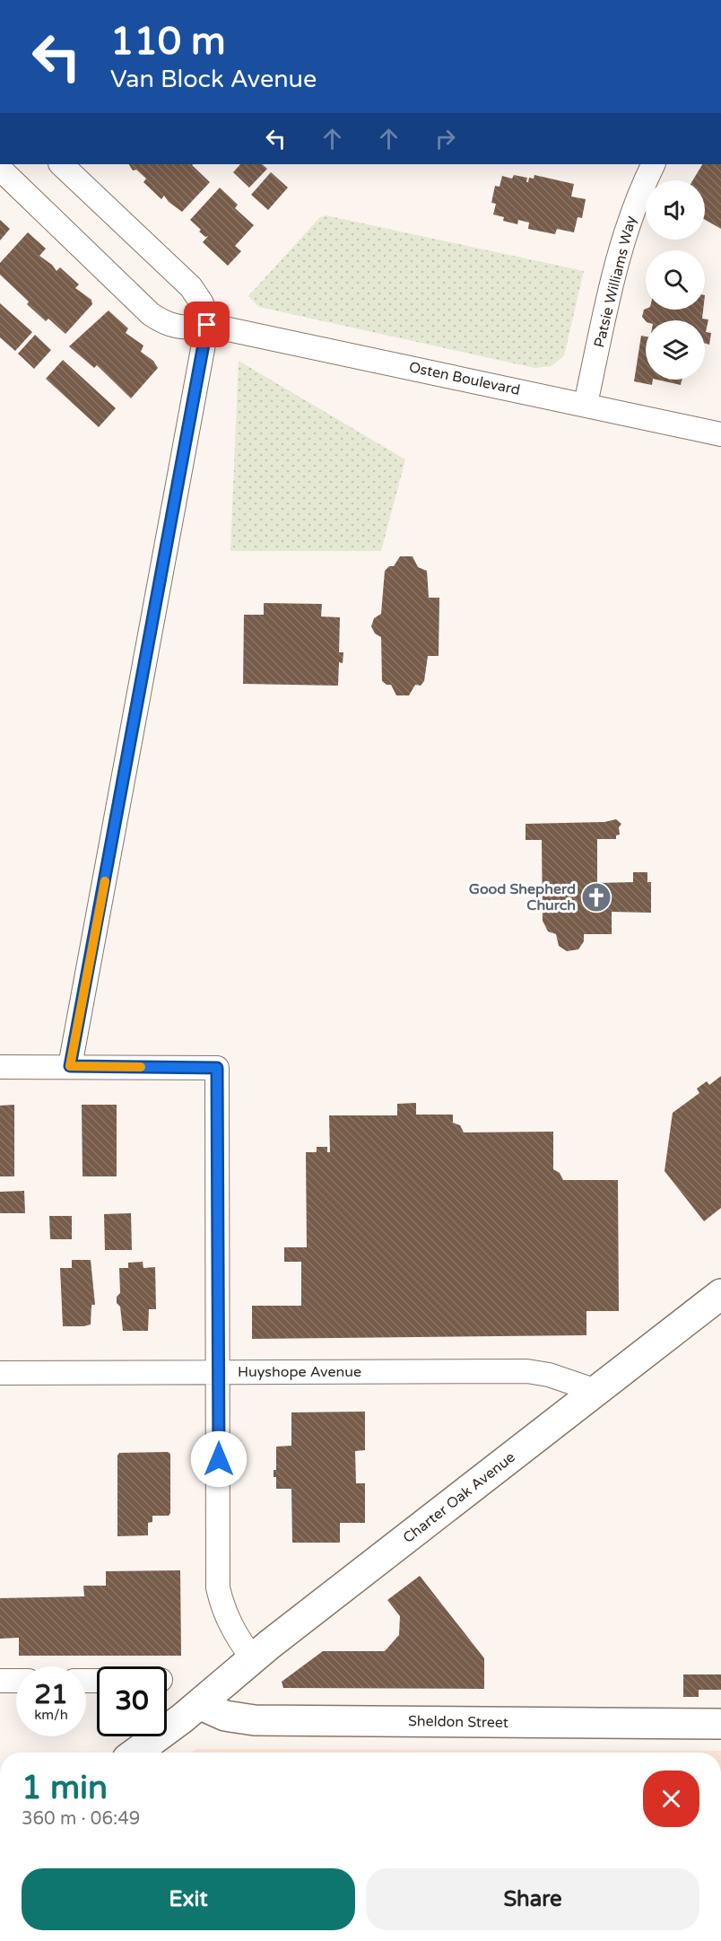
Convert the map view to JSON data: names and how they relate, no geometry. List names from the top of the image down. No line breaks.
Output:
{"streets":{"street":["Patsie Williams Way","Osten Boulevard","Huyshope Avenue","Charter Oak Avenue","Sheldon Street"]},"crossings":[["Patsie Williams Way","Osten Boulevard"],["Huyshope Avenue","Charter Oak Avenue"],["Charter Oak Avenue","Sheldon Street"]],"places":{"church":["Good Shepherd Church"]},"page":{"turn":["110 m","Van Block Avenue"],"speed":"21 km/h","limit":"30","heading":["1 min","360 m · 06:49"],"buttons":["Exit","Share"]}}
